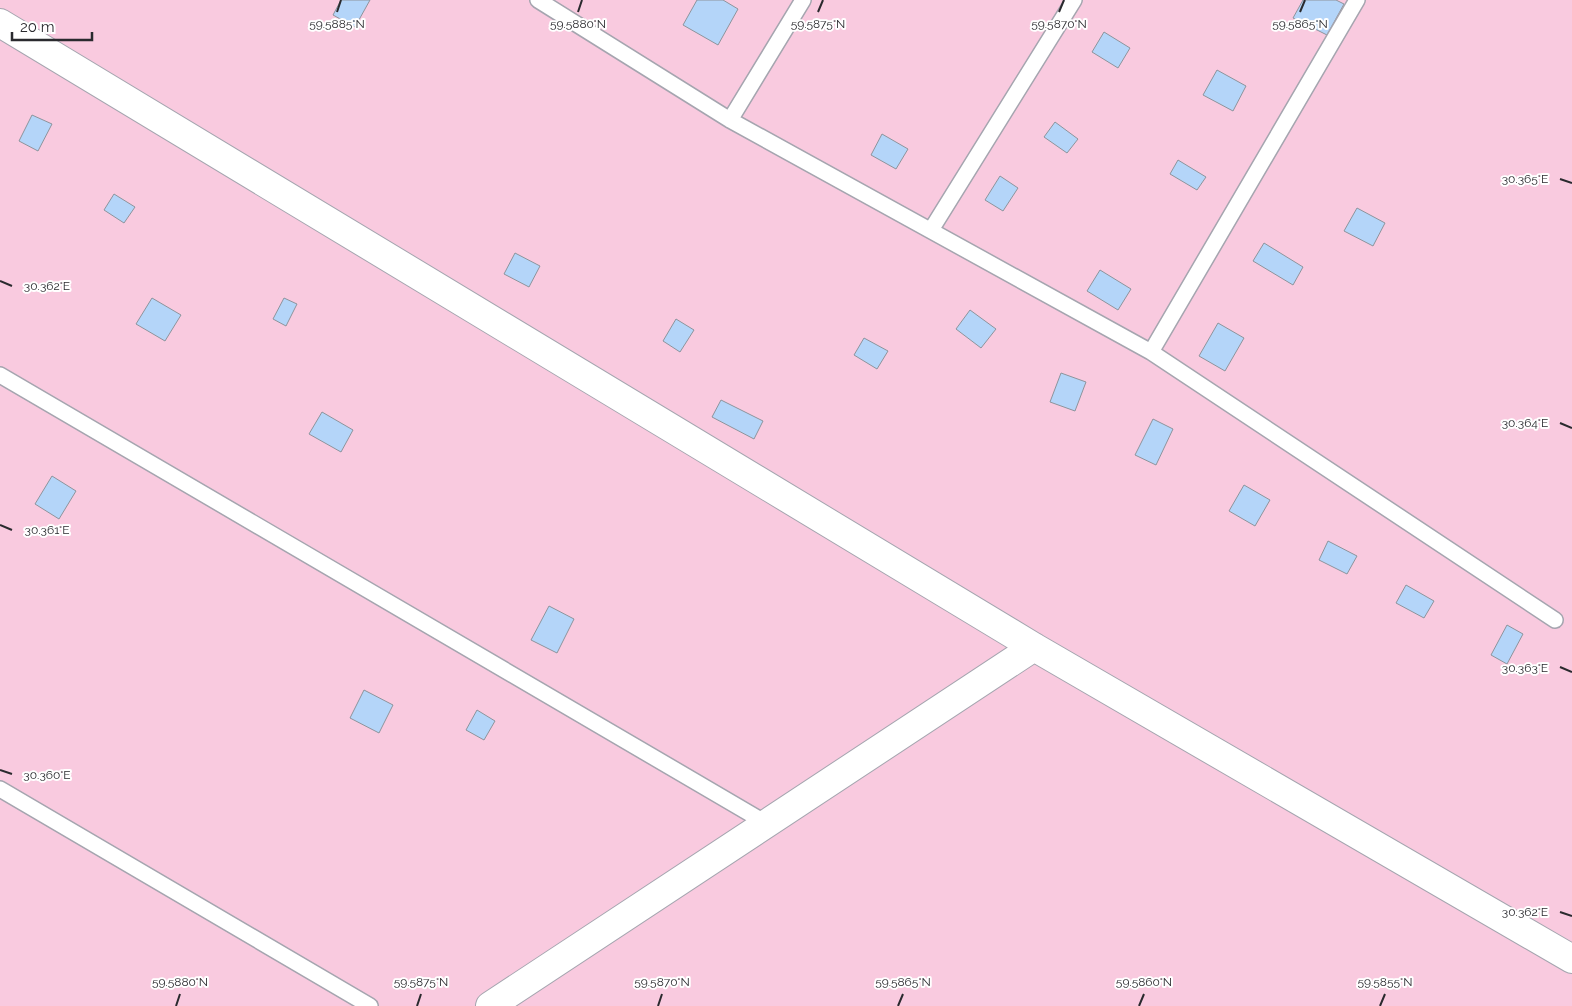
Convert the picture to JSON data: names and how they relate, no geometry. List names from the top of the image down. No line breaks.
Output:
{"scale_bar":"20 m","coordinates":["59.5880°N","59.5875°N","59.5870°N","59.5865°N","59.5885°N","30.365°E","30.362°E","30.364°E","30.361°E","30.363°E","30.360°E","59.5860°N","59.5855°N"]}
